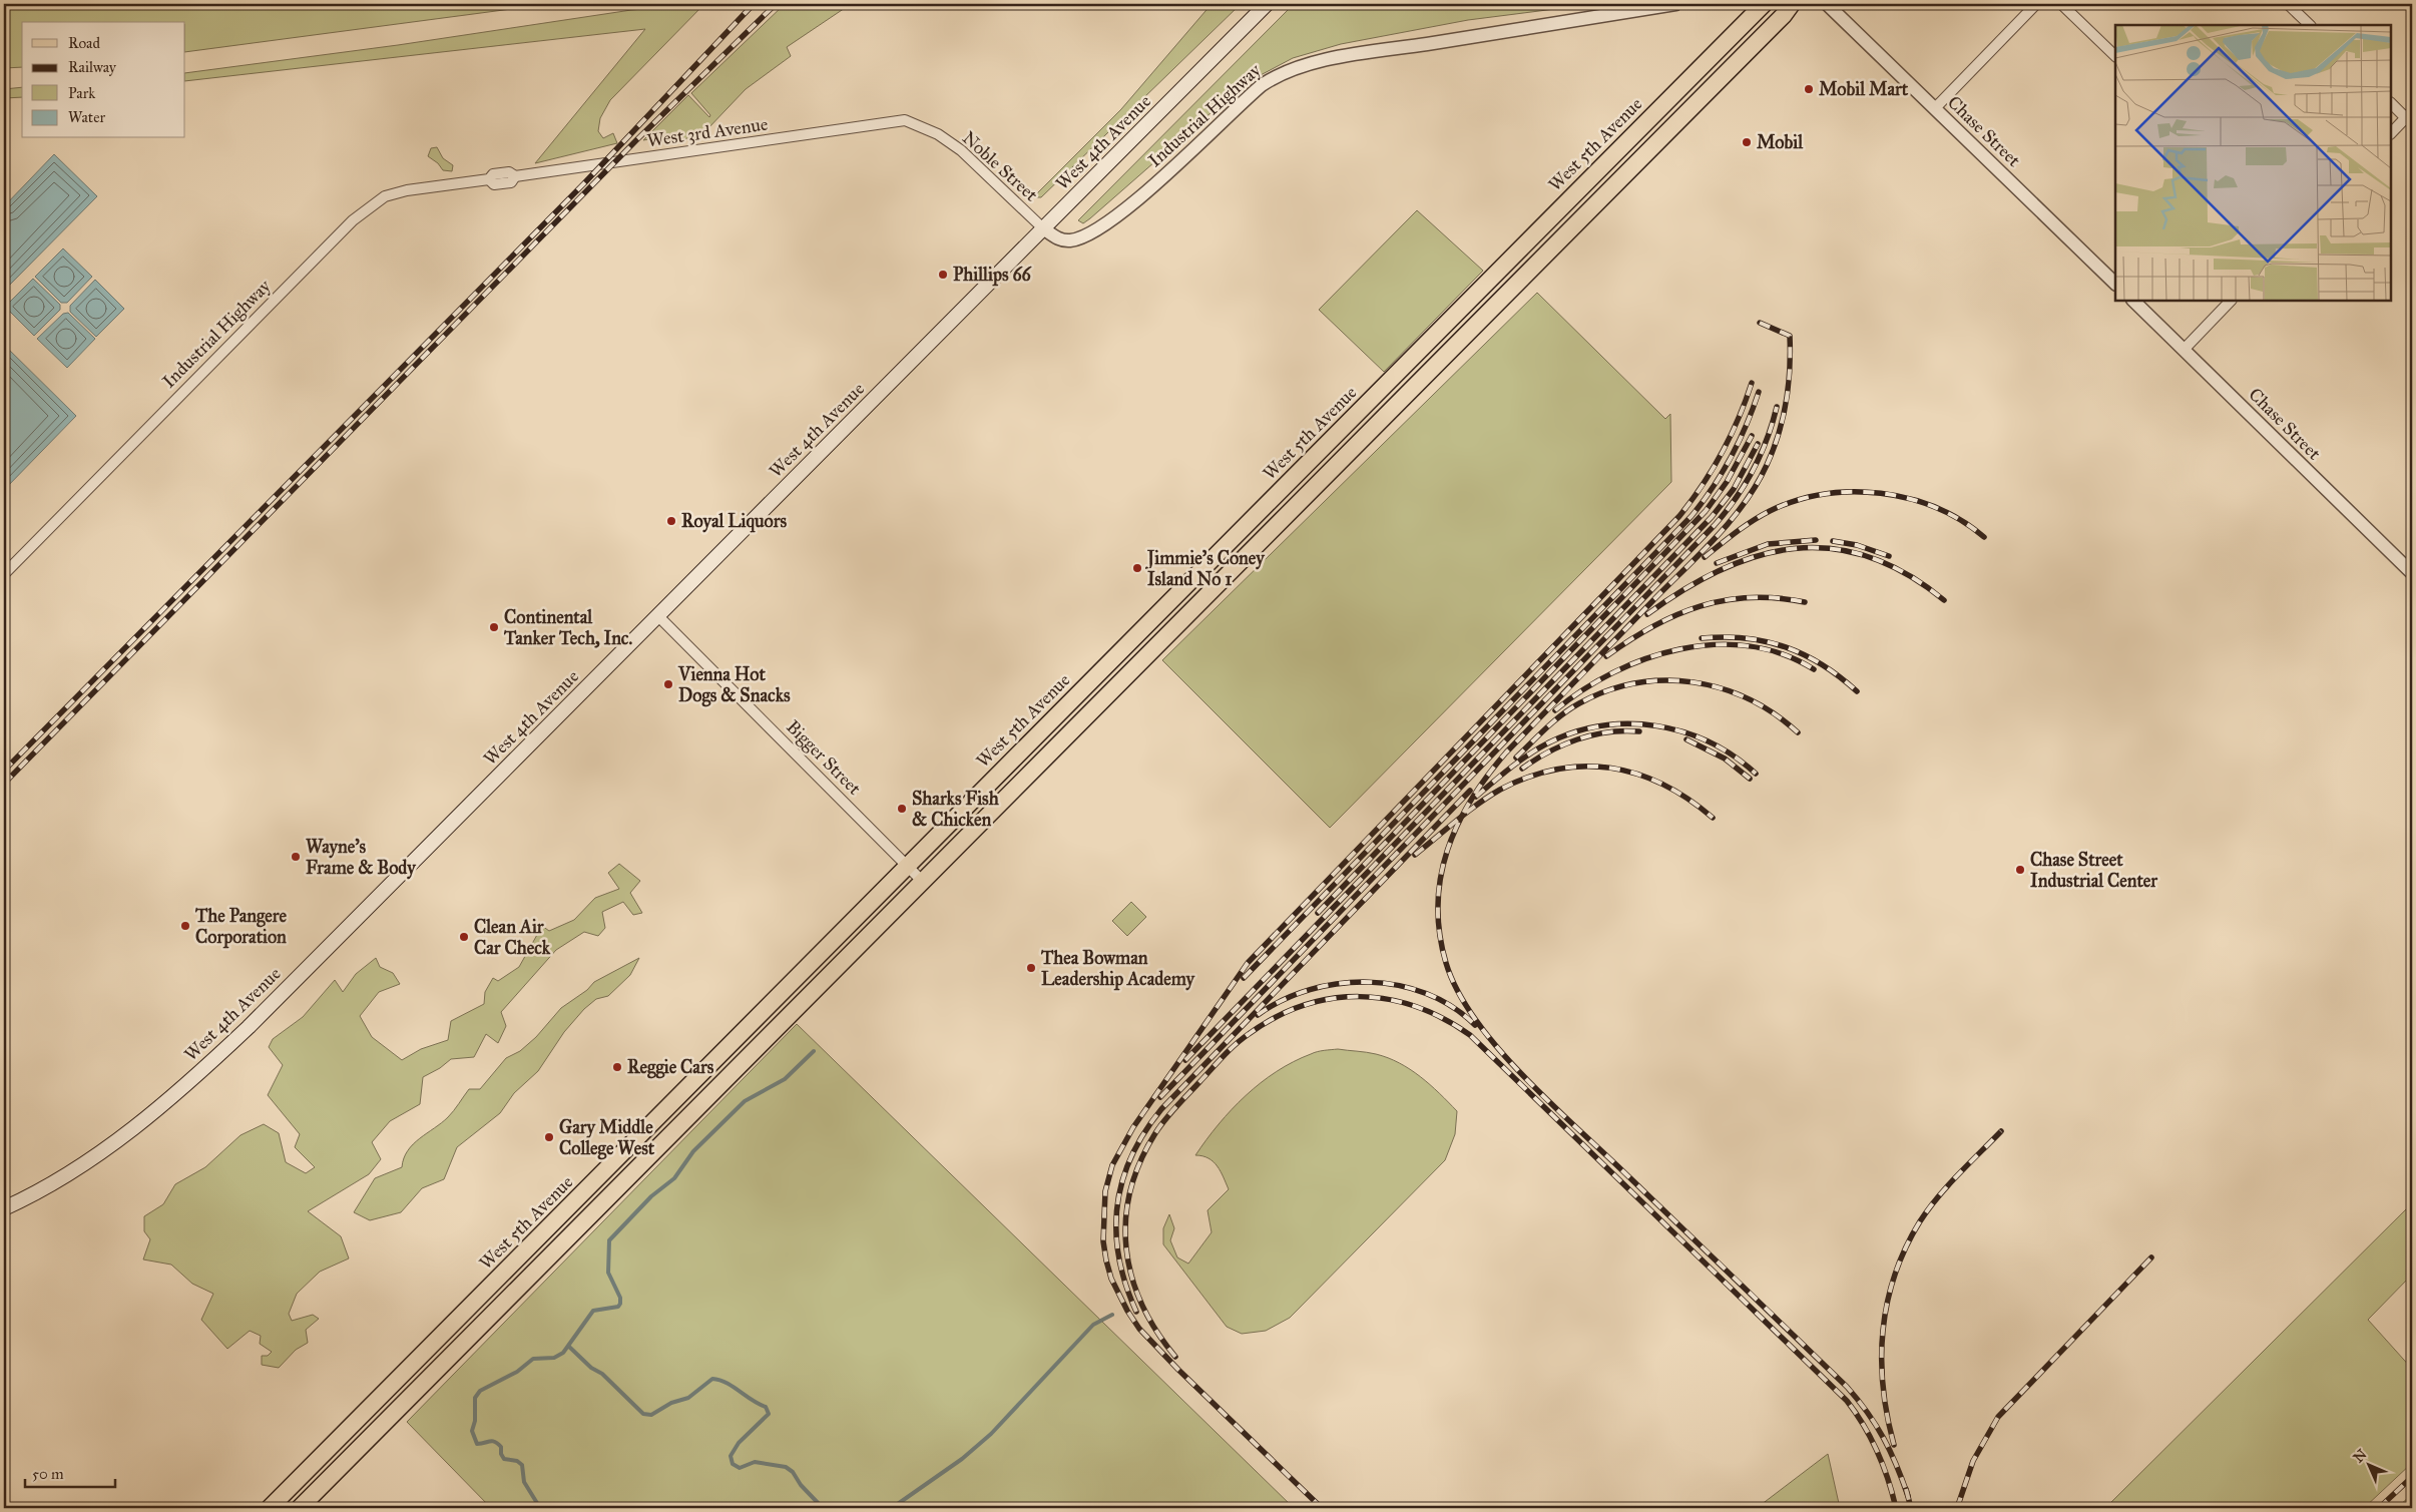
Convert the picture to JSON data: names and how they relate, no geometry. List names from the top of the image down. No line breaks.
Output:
{"streets":{"main road":["West 4th Avenue","West 5th Avenue"],"street":["Industrial Highway","Chase Street","West 3rd Avenue","Noble Street","Bigger Street"]},"crossings":[["Industrial Highway","West 3rd Avenue"],["Industrial Highway","West 4th Avenue"],["Industrial Highway","Noble Street"],["West 3rd Avenue","Noble Street"],["West 4th Avenue","Noble Street"],["West 4th Avenue","Bigger Street"],["West 5th Avenue","Bigger Street"]],"places":["Mobil Mart","Mobil","Phillips 66","Royal Liquors","Jimmie's Coney Island No 1","Continental Tanker Tech, Inc.","Vienna Hot Dogs & Snacks","Sharks Fish & Chicken","Wayne’s Frame & Body","Chase Street Industrial Center","The Pangere Corporation","Clean Air Car Check","Thea Bowman Leadership Academy","Reggie Cars","Gary Middle College West"],"legend":["Road","Railway","Park","Water"],"scale_bar":"50 m","north":"top left"}
